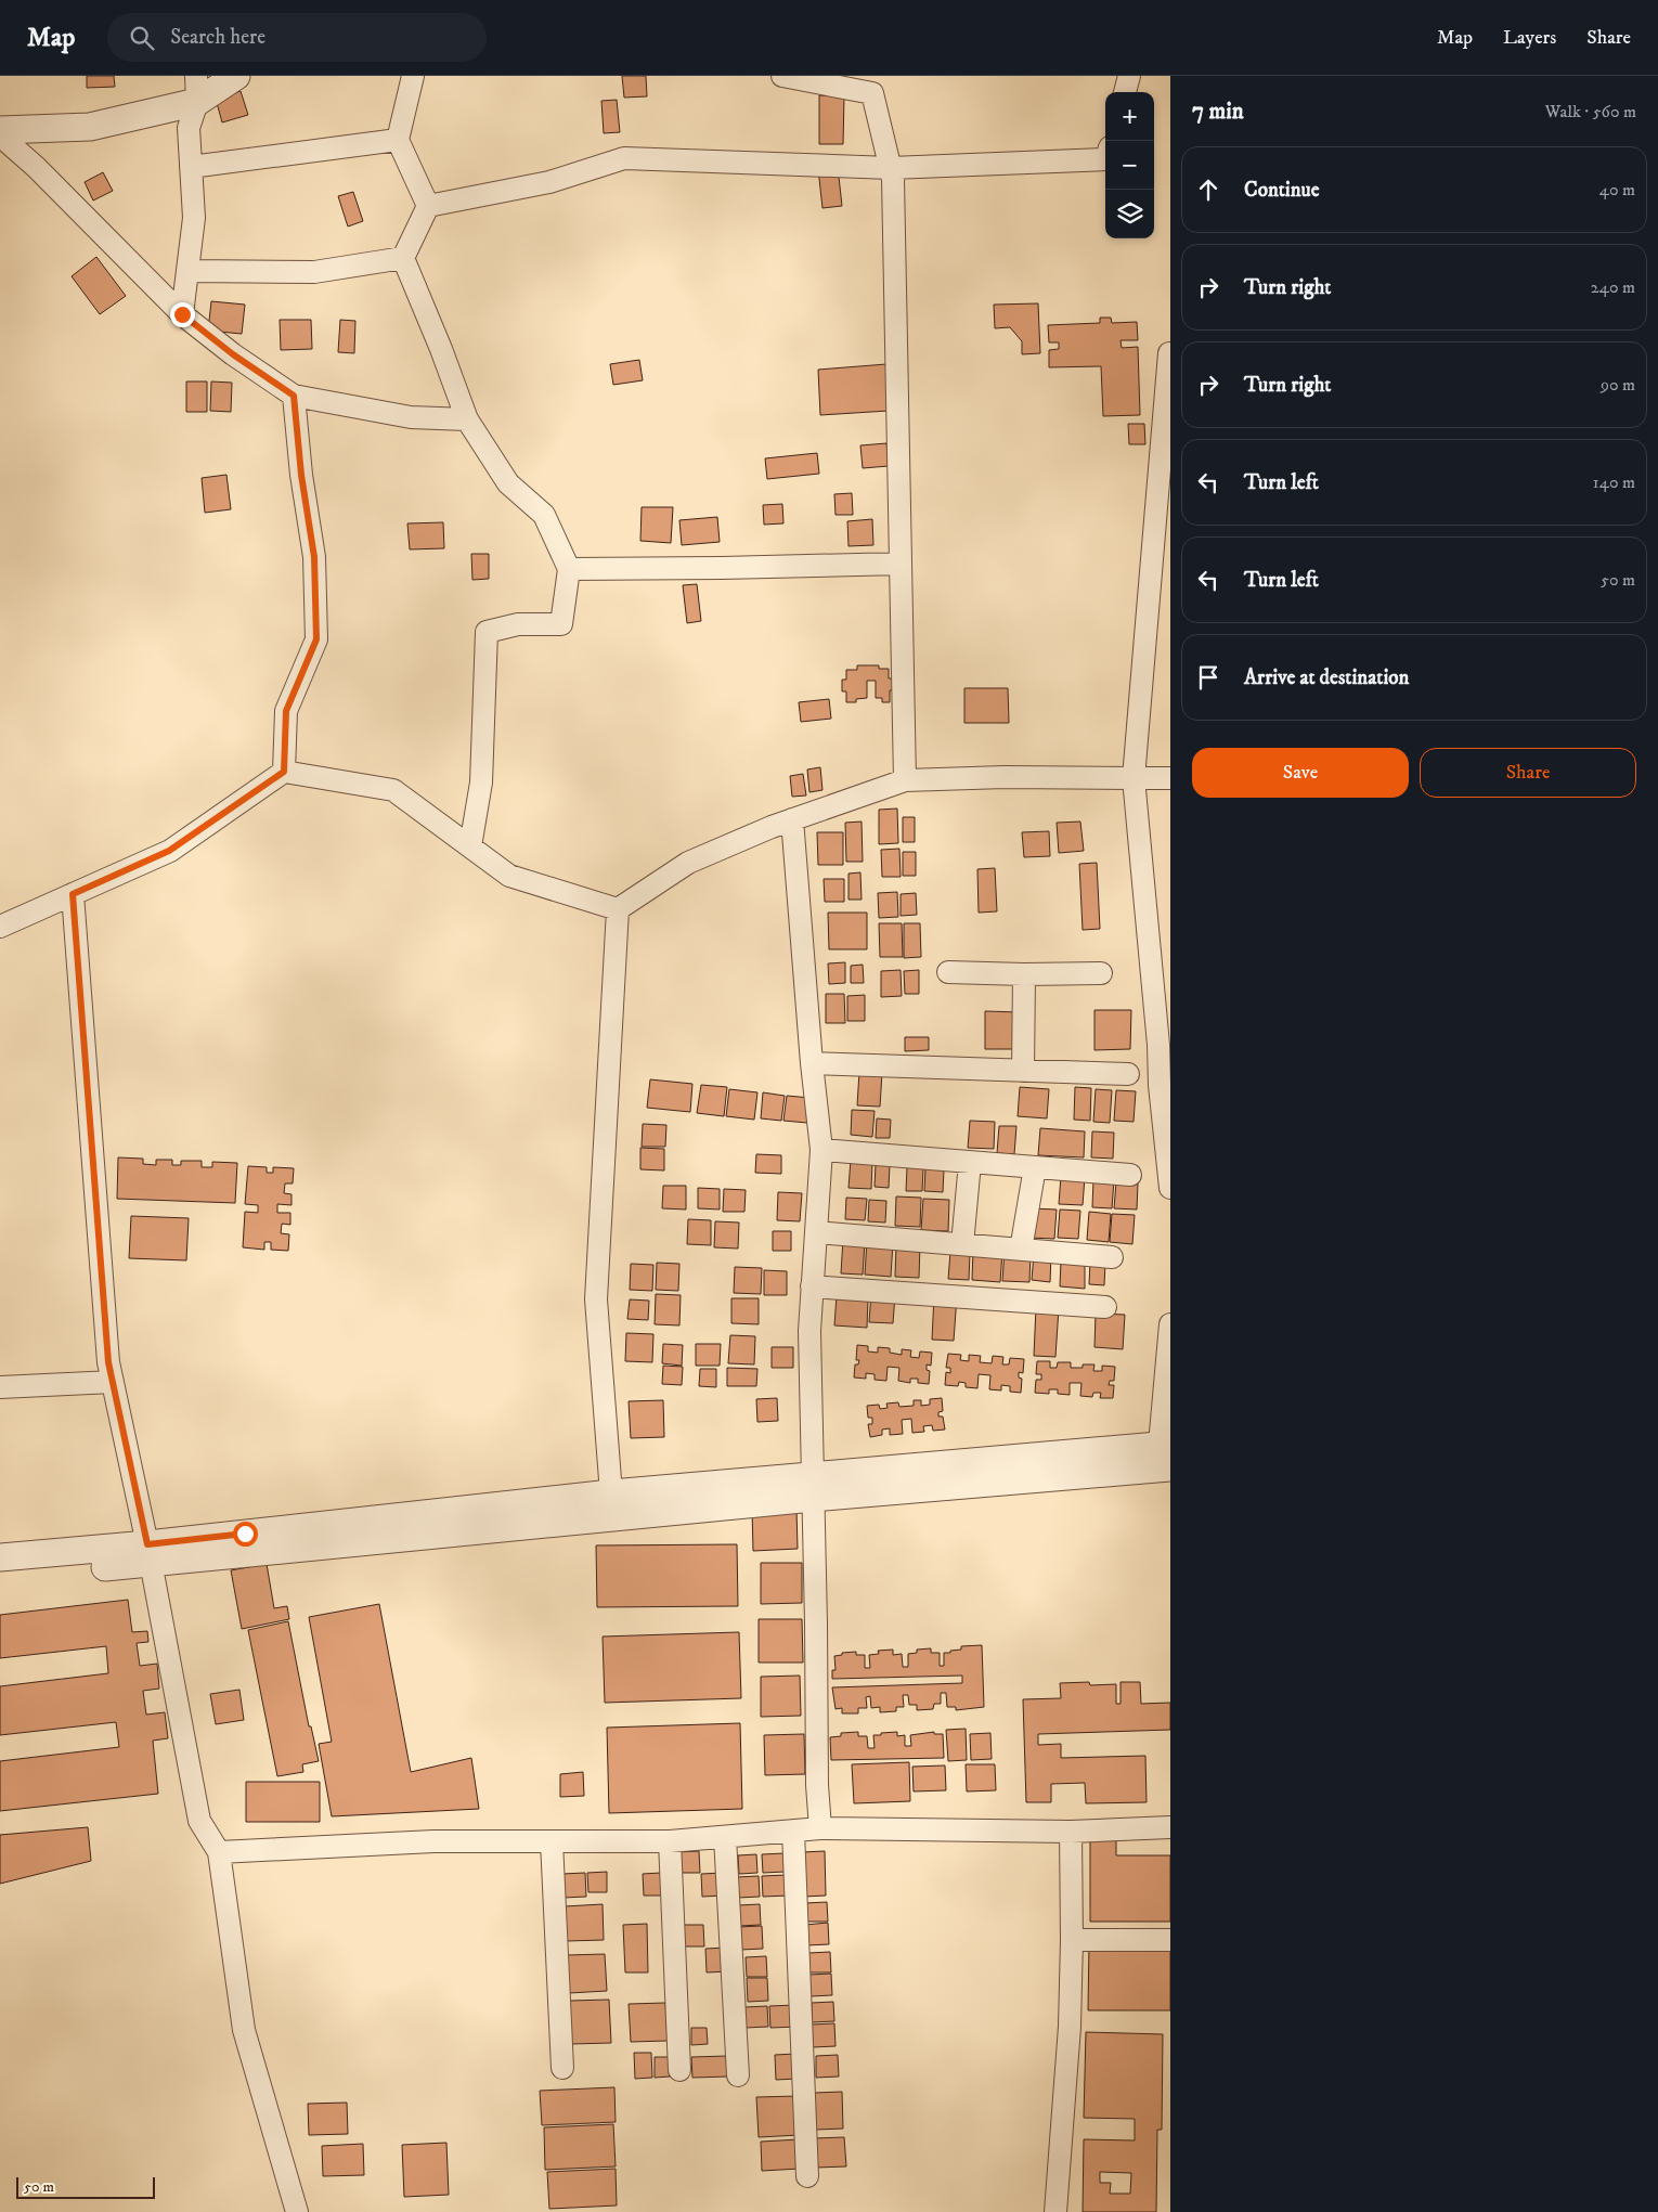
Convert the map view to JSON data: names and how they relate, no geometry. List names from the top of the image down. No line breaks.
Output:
{"scale_bar":"50 m","page":{"header":"Map","search":"Search here","nav":["Map","Layers","Share"],"heading":["7 min","Walk · 560 m"],"map_buttons":["+","−"],"list":[["Continue","40 m"],["Turn right","240 m"],["Turn right","90 m"],["Turn left","140 m"],["Turn left","50 m"],"Arrive at destination"],"buttons":["Save","Share"],"scale":"50 m"}}
